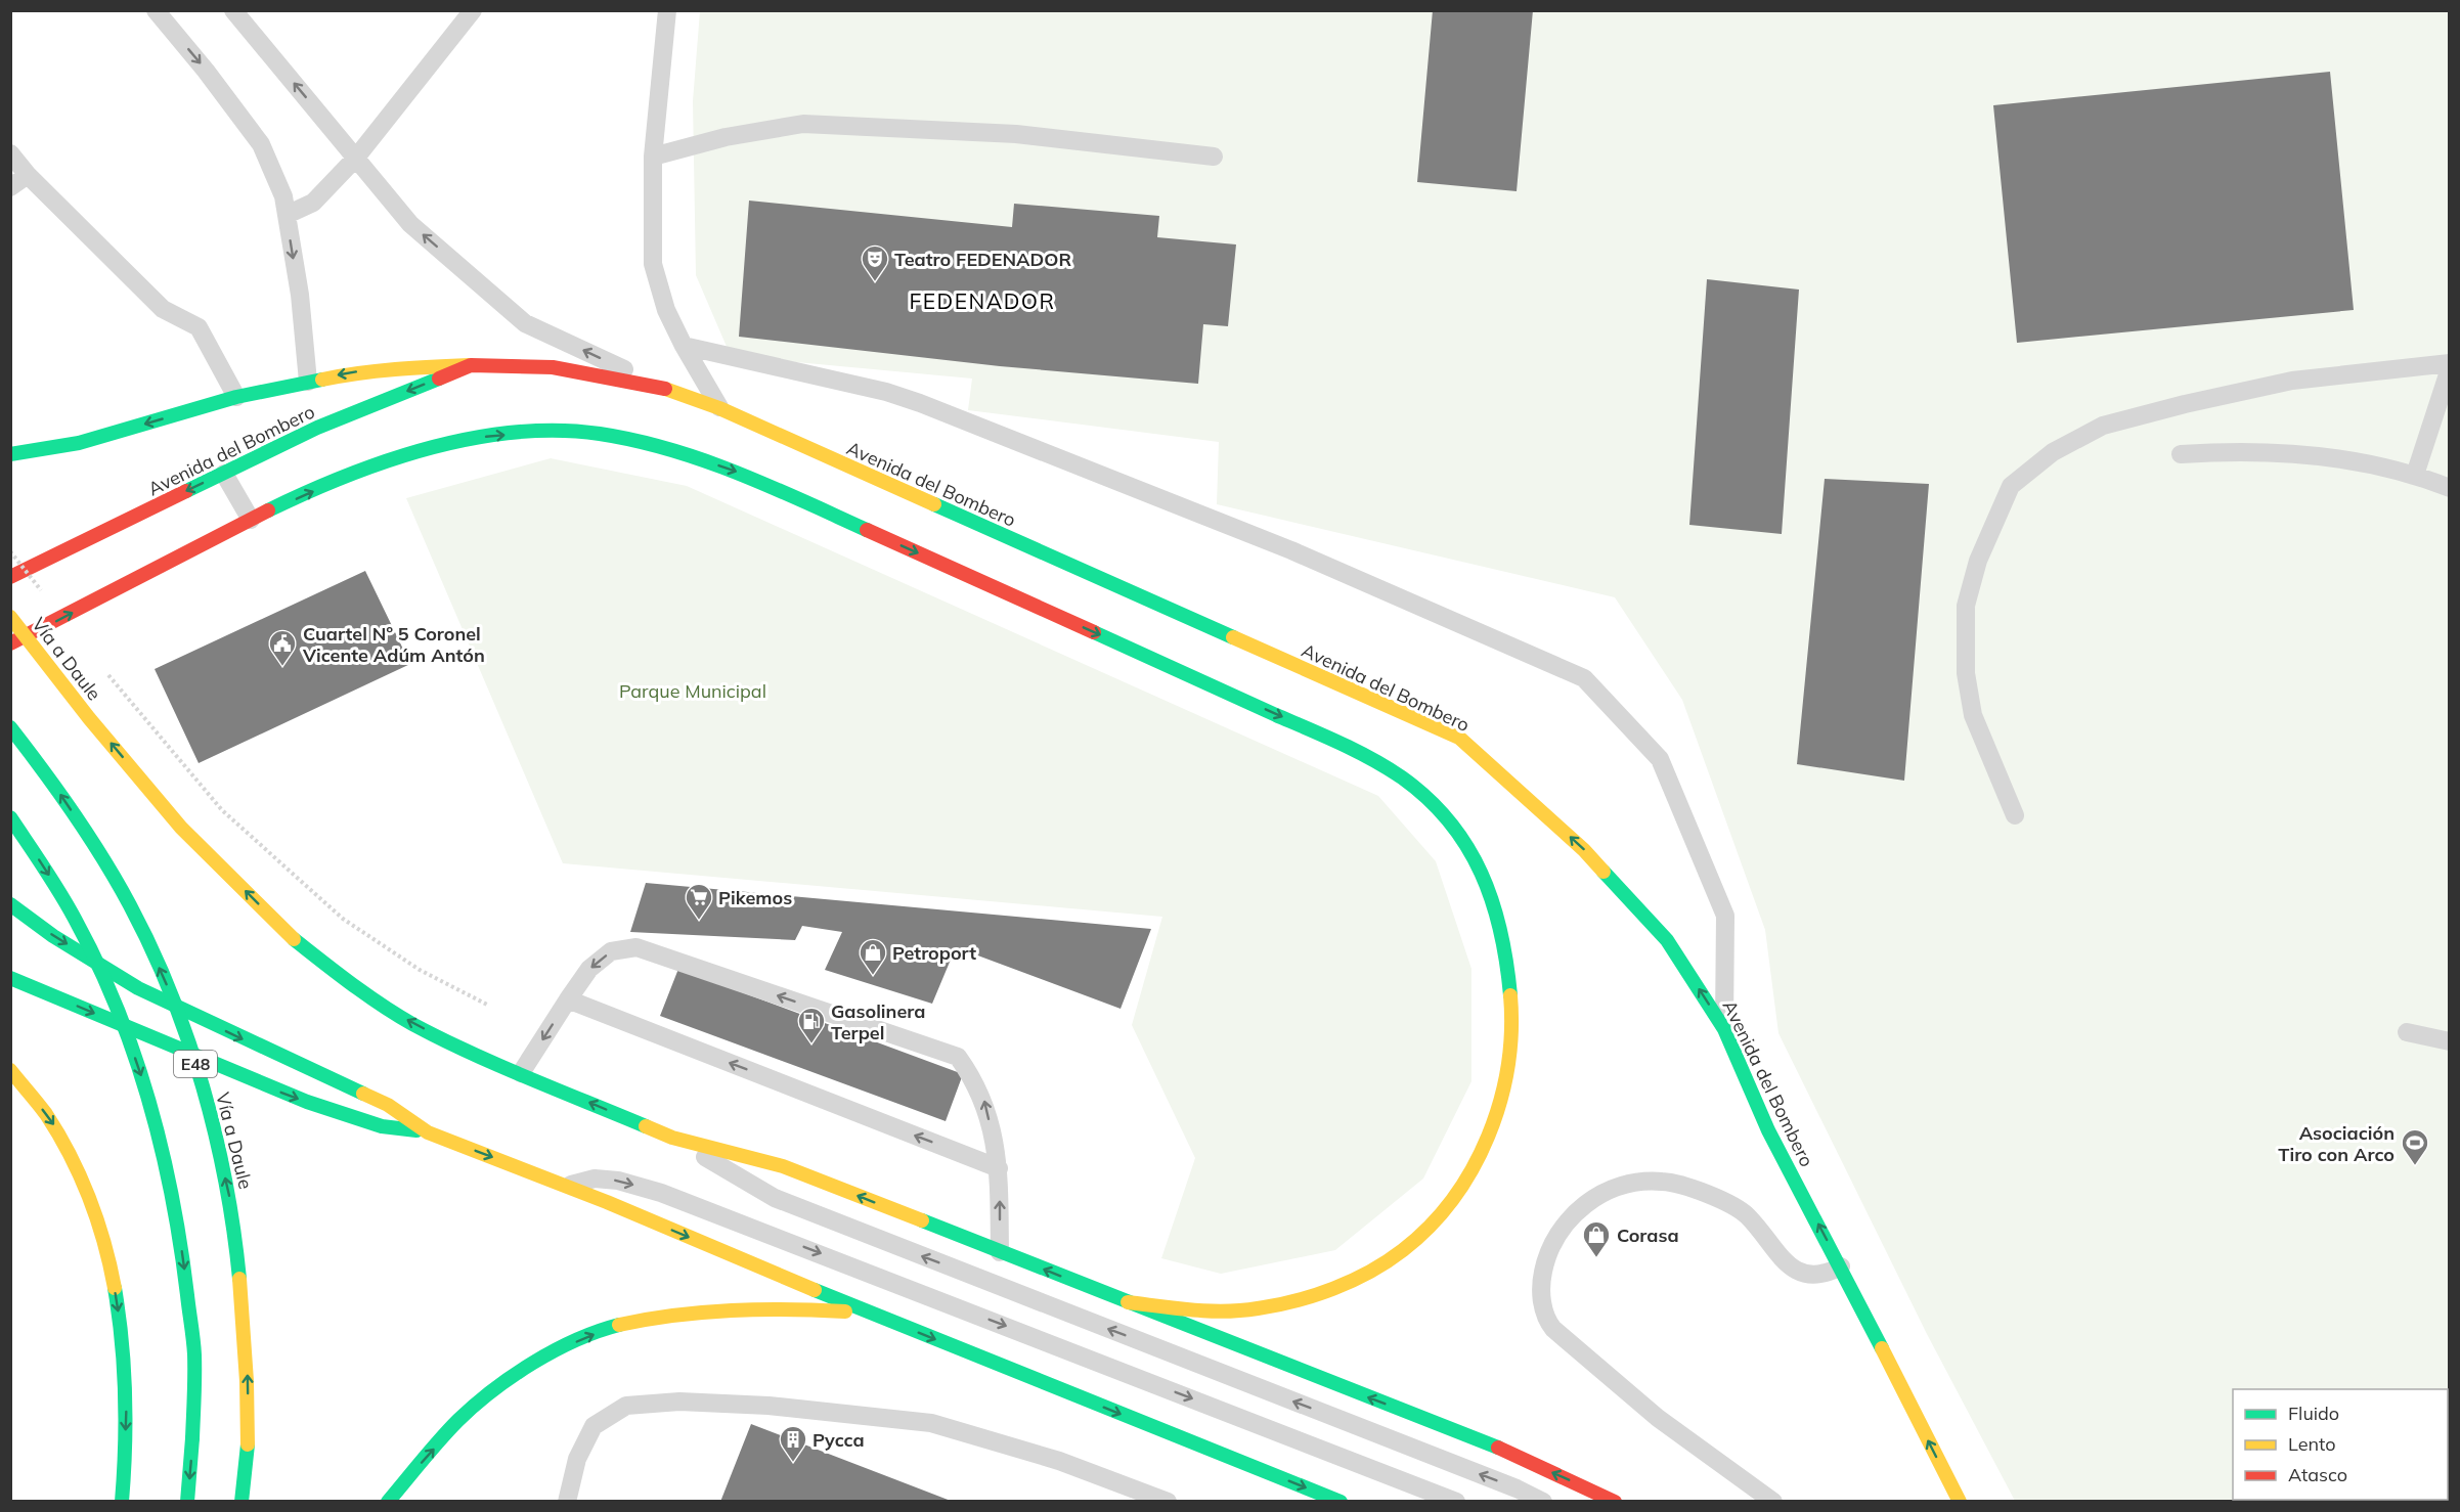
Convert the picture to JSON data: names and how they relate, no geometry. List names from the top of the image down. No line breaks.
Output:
{"streets":{"main road":["Avenida del Bombero","Vía a Daule","E48"]},"one_way":["Avenida del Bombero"],"districts":["FEDENADOR"],"parks":["Parque Municipal"],"places":{"theatre":["Teatro FEDENADOR"],"public building":["Cuartel Nº 5 Coronel Vicente Adúm Antón"],"supermarket":["Pikemos"],"shop":["Petroport","Corasa"],"fuel station":["Gasolinera Terpel"],"sports":["Asociación Tiro con Arco"],"building":["Pycca"]},"legend":["Fluido","Lento","Atasco"]}
